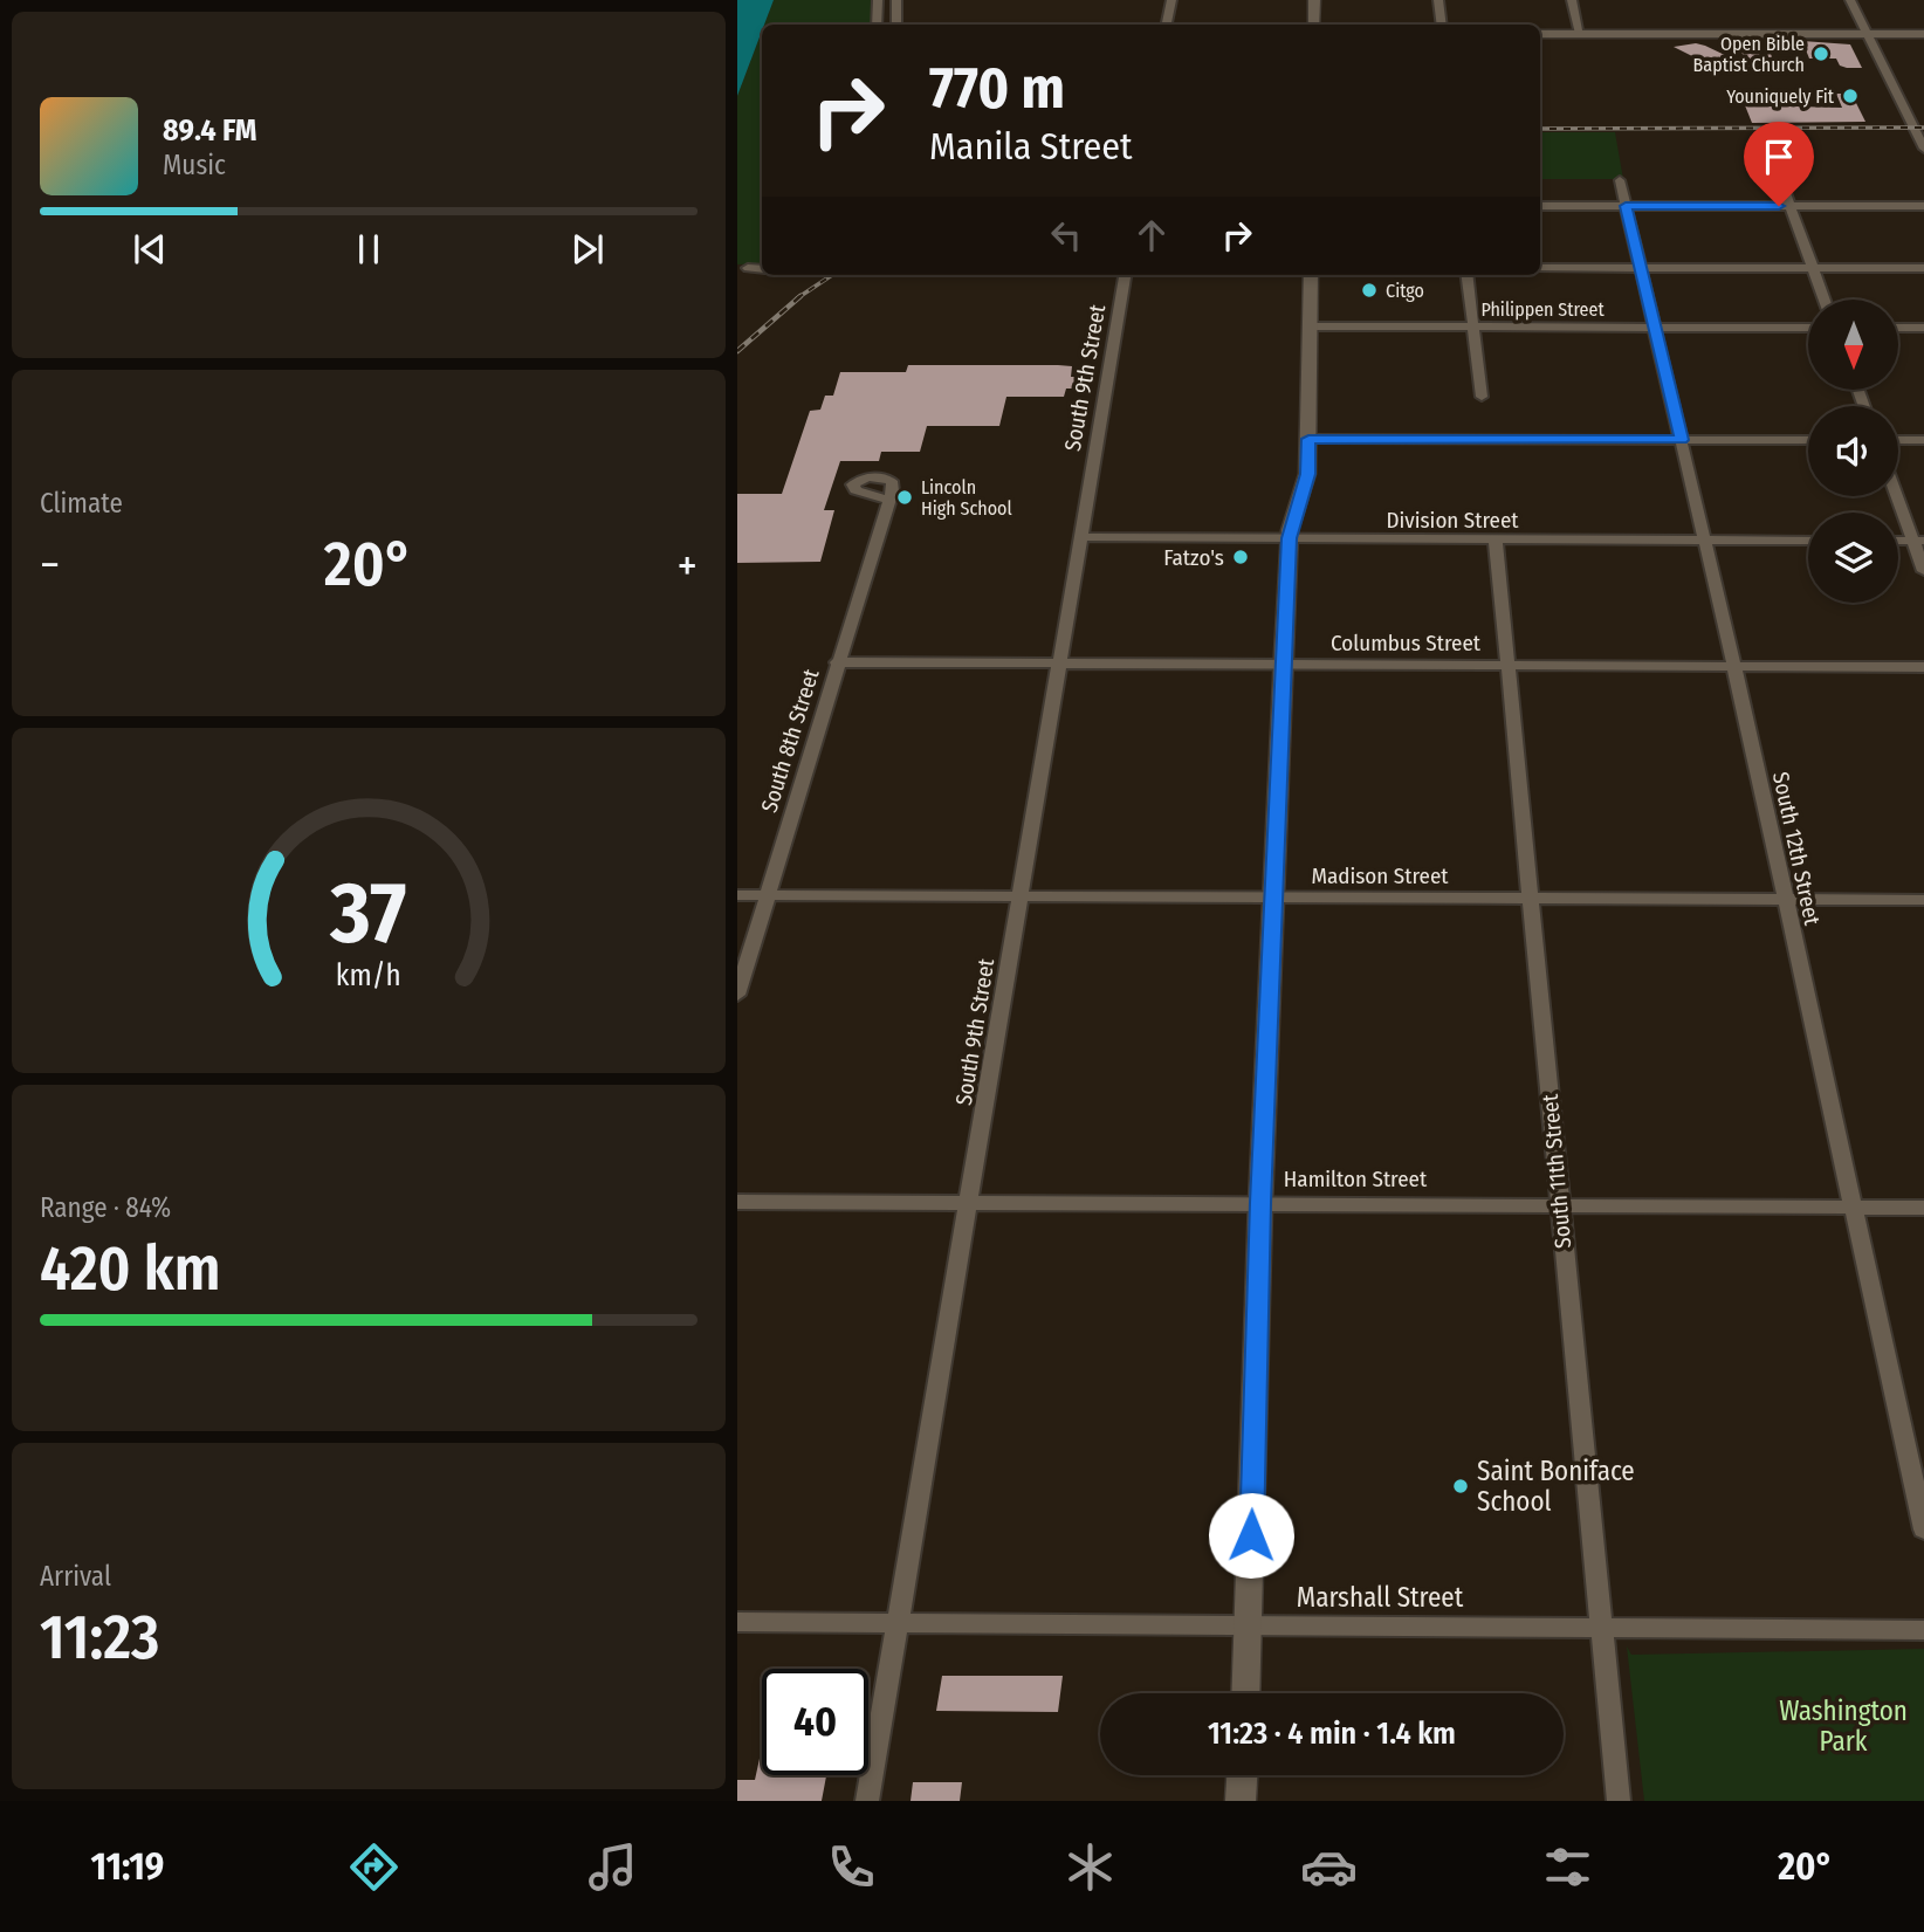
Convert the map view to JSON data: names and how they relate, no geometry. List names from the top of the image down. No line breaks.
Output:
{"streets":{"street":["Philippen Street","South 9th Street","Division Street","Columbus Street","South 8th Street","South 12th Street","Madison Street","South 11th Street","Hamilton Street","Marshall Street"]},"crossings":[["Philippen Street","South 12th Street"],["South 9th Street","Division Street"],["South 9th Street","Columbus Street"],["South 9th Street","Madison Street"],["South 9th Street","Hamilton Street"],["South 9th Street","Marshall Street"],["Division Street","South 12th Street"],["Division Street","South 11th Street"],["Columbus Street","South 8th Street"],["Columbus Street","South 12th Street"],["Columbus Street","South 11th Street"],["South 8th Street","Madison Street"],["South 12th Street","Madison Street"],["South 12th Street","Hamilton Street"],["Madison Street","South 11th Street"],["South 11th Street","Hamilton Street"],["South 11th Street","Marshall Street"]],"parks":["Washington Park"],"places":["Open Bible Baptist Church","Youniquely Fit","Citgo","Lincoln High School","Fatzo's","Saint Boniface School"],"north":"bottom","page":{"turn":["770 m","Manila Street"],"song":["89.4 FM","Music"],"tile":["Climate",["Range · 84%","420 km"],["Arrival","11:23"]],"heat":["−","20°","+"],"limit":"40","trip":"11:23 · 4 min · 1.4 km","tabs":["11:19","20°"],"gauge":["37","km/h"]}}
